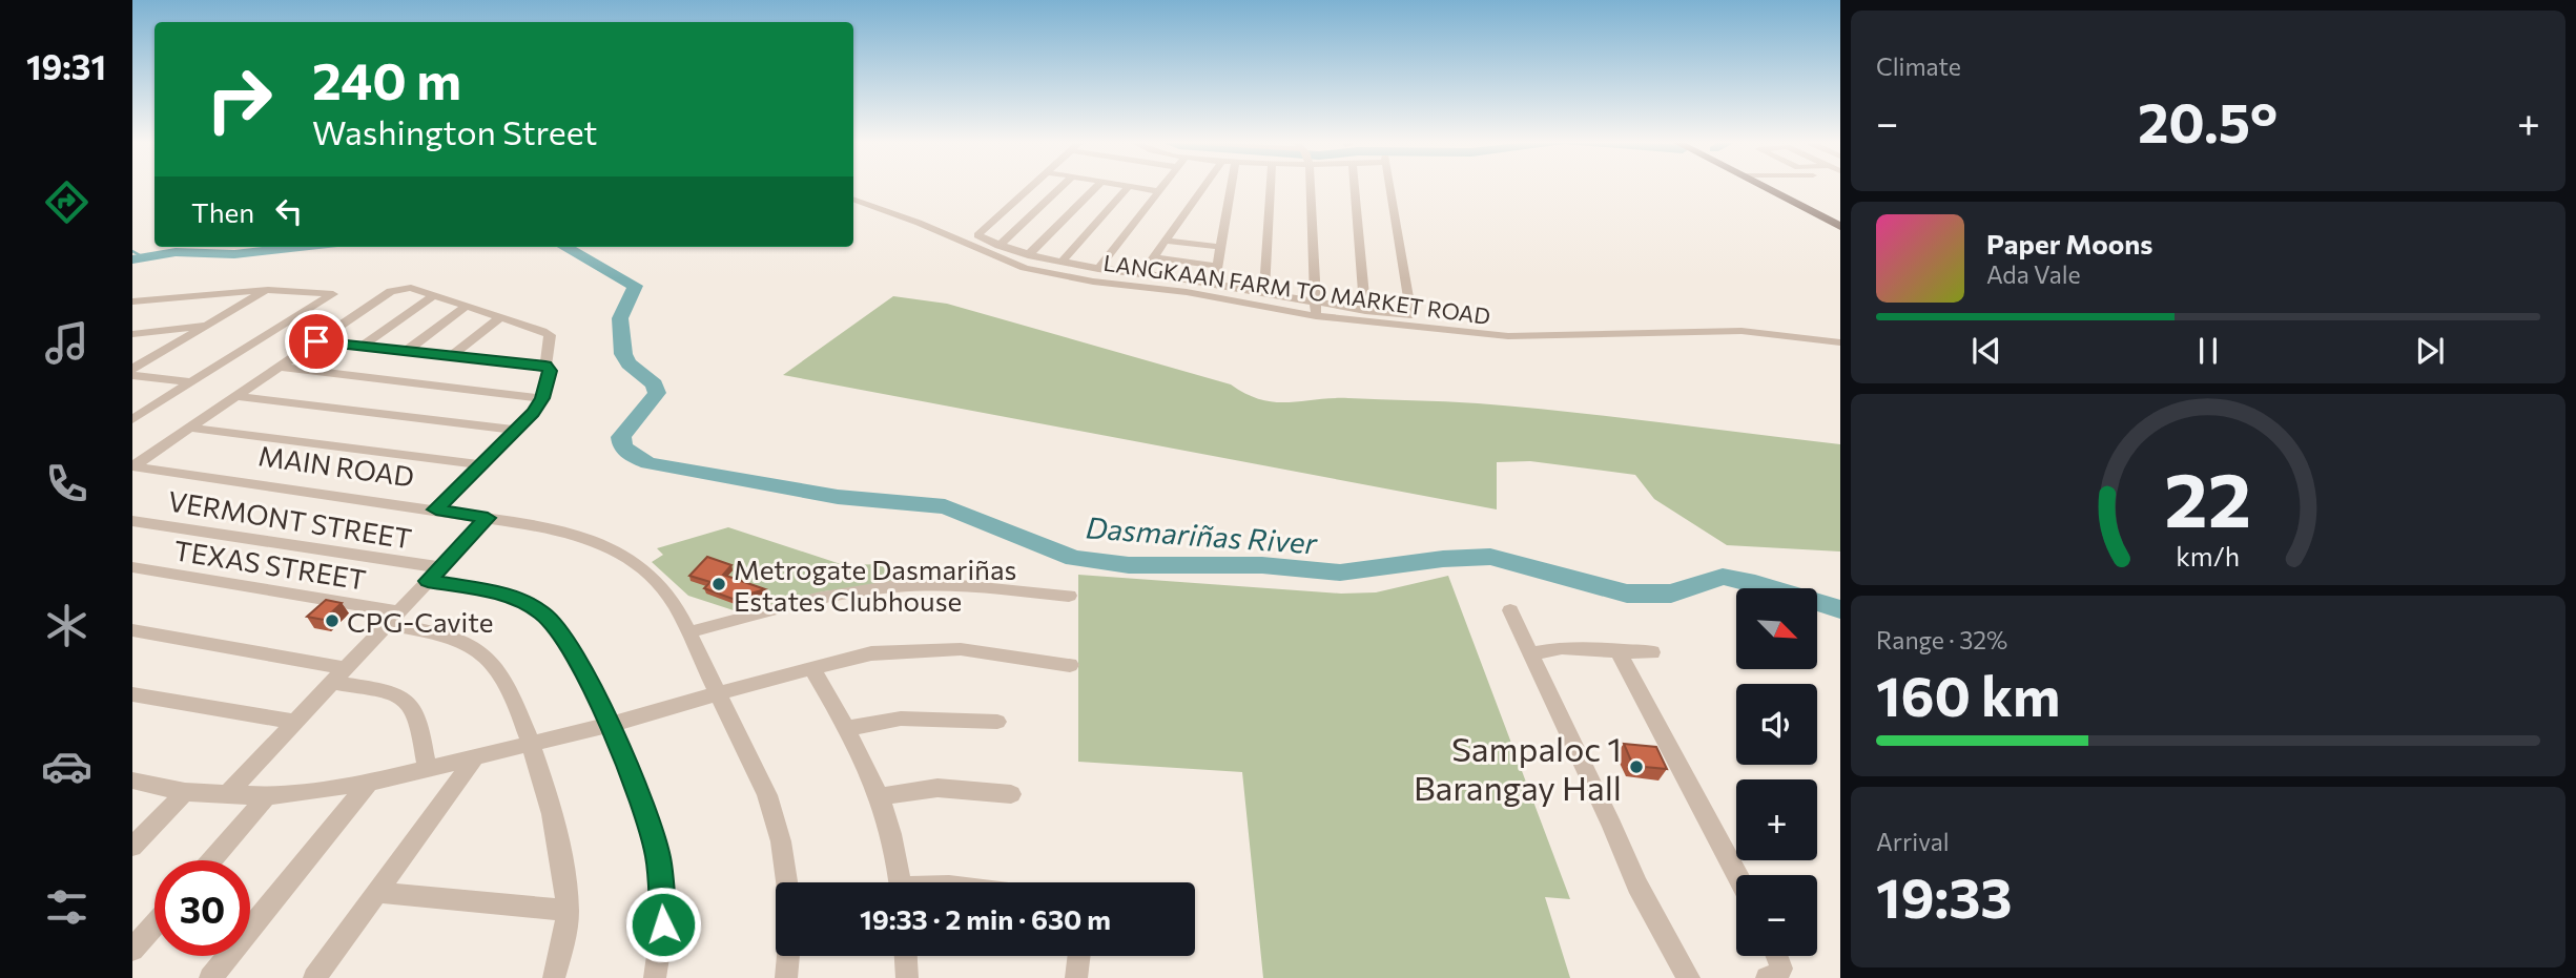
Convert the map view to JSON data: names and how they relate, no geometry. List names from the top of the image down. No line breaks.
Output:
{"streets":{"street":["LANGKAAN FARM TO MARKET ROAD","MAIN ROAD","VERMONT STREET","TEXAS STREET"]},"water":["Dasmariñas River"],"places":["Metrogate Dasmariñas Estates Clubhouse","CPG-Cavite","Sampaloc 1 Barangay Hall"],"north":"bottom right","page":{"tabs":"19:31","tile":["Climate",["Range · 32%","160 km"],["Arrival","19:33"]],"turn":["240 m","Washington Street"],"heat":["−","20.5°","+"],"then":"Then","song":["Paper Moons","Ada Vale"],"map_buttons":["+","−"],"limit":"30","trip":"19:33 · 2 min · 630 m","gauge":["22","km/h"]}}
